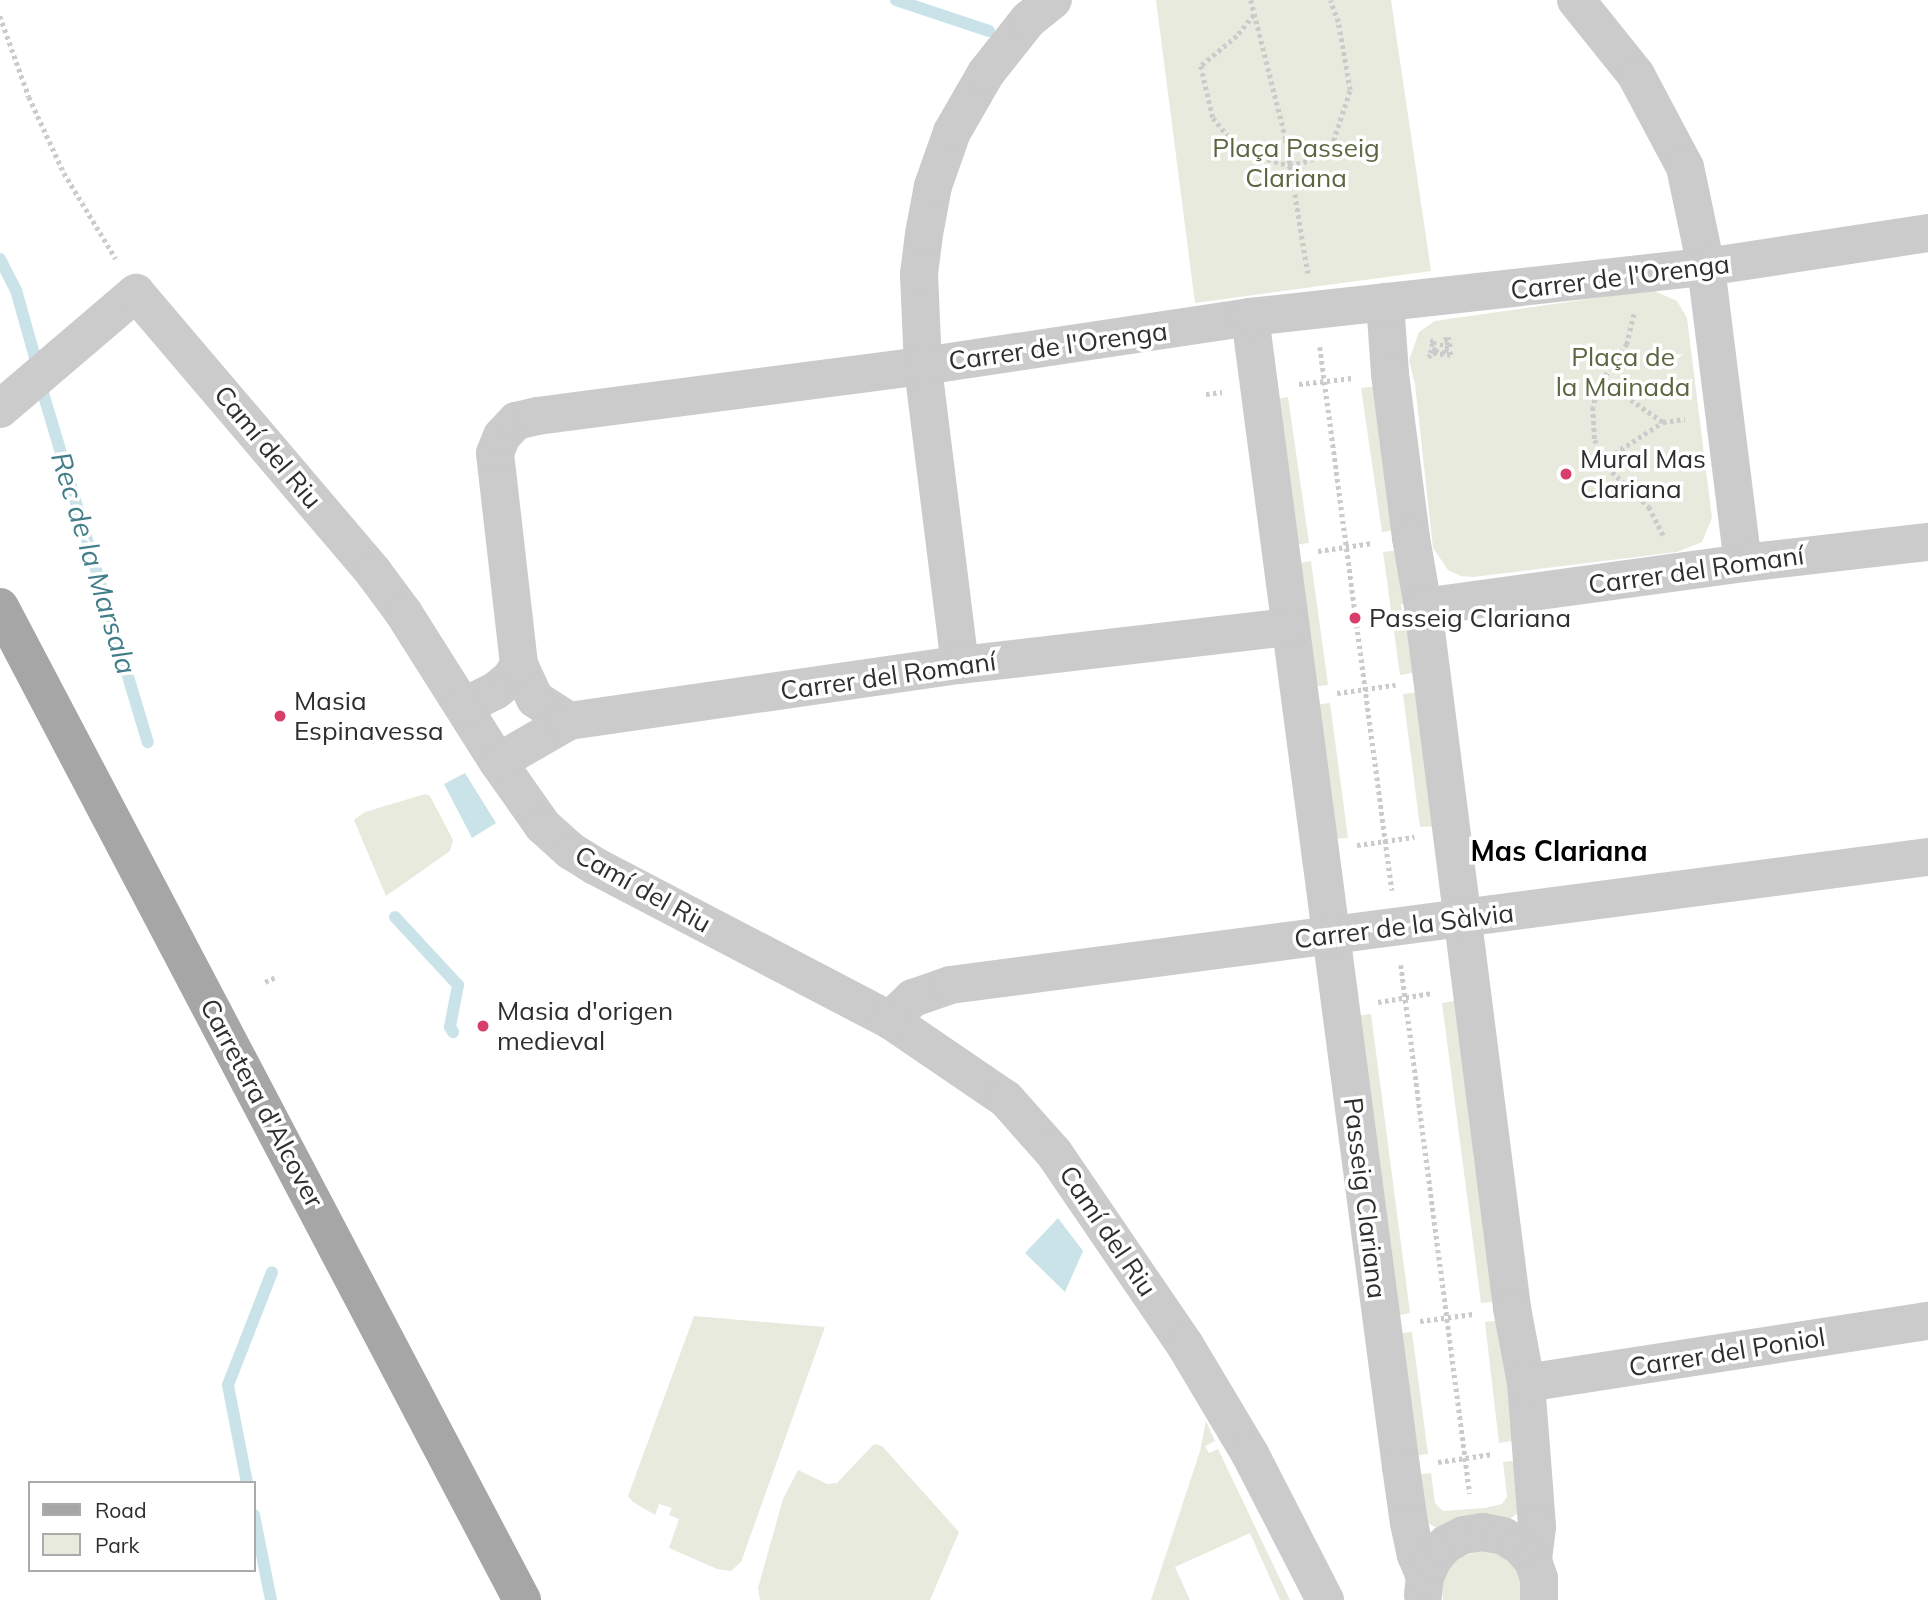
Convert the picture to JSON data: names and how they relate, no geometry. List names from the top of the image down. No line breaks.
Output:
{"streets":{"main road":["Carretera d'Alcover"],"street":["Carrer de l'Orenga","Camí del Riu","Carrer del Romaní","Carrer de la Sàlvia","Passeig Clariana","Carrer del Poniol"]},"crossings":[["Carrer de l'Orenga","Carrer del Romaní"],["Carrer de l'Orenga","Passeig Clariana"],["Camí del Riu","Carrer del Romaní"],["Camí del Riu","Carrer de la Sàlvia"],["Carrer del Romaní","Passeig Clariana"],["Carrer de la Sàlvia","Passeig Clariana"]],"districts":["Mas Clariana"],"water":["Rec de la Marsala"],"parks":["Plaça Passeig Clariana","Plaça de la Mainada"],"places":["Mural Mas Clariana","Passeig Clariana","Masia Espinavessa","Masia d'origen medieval"],"legend":["Road","Park"]}
